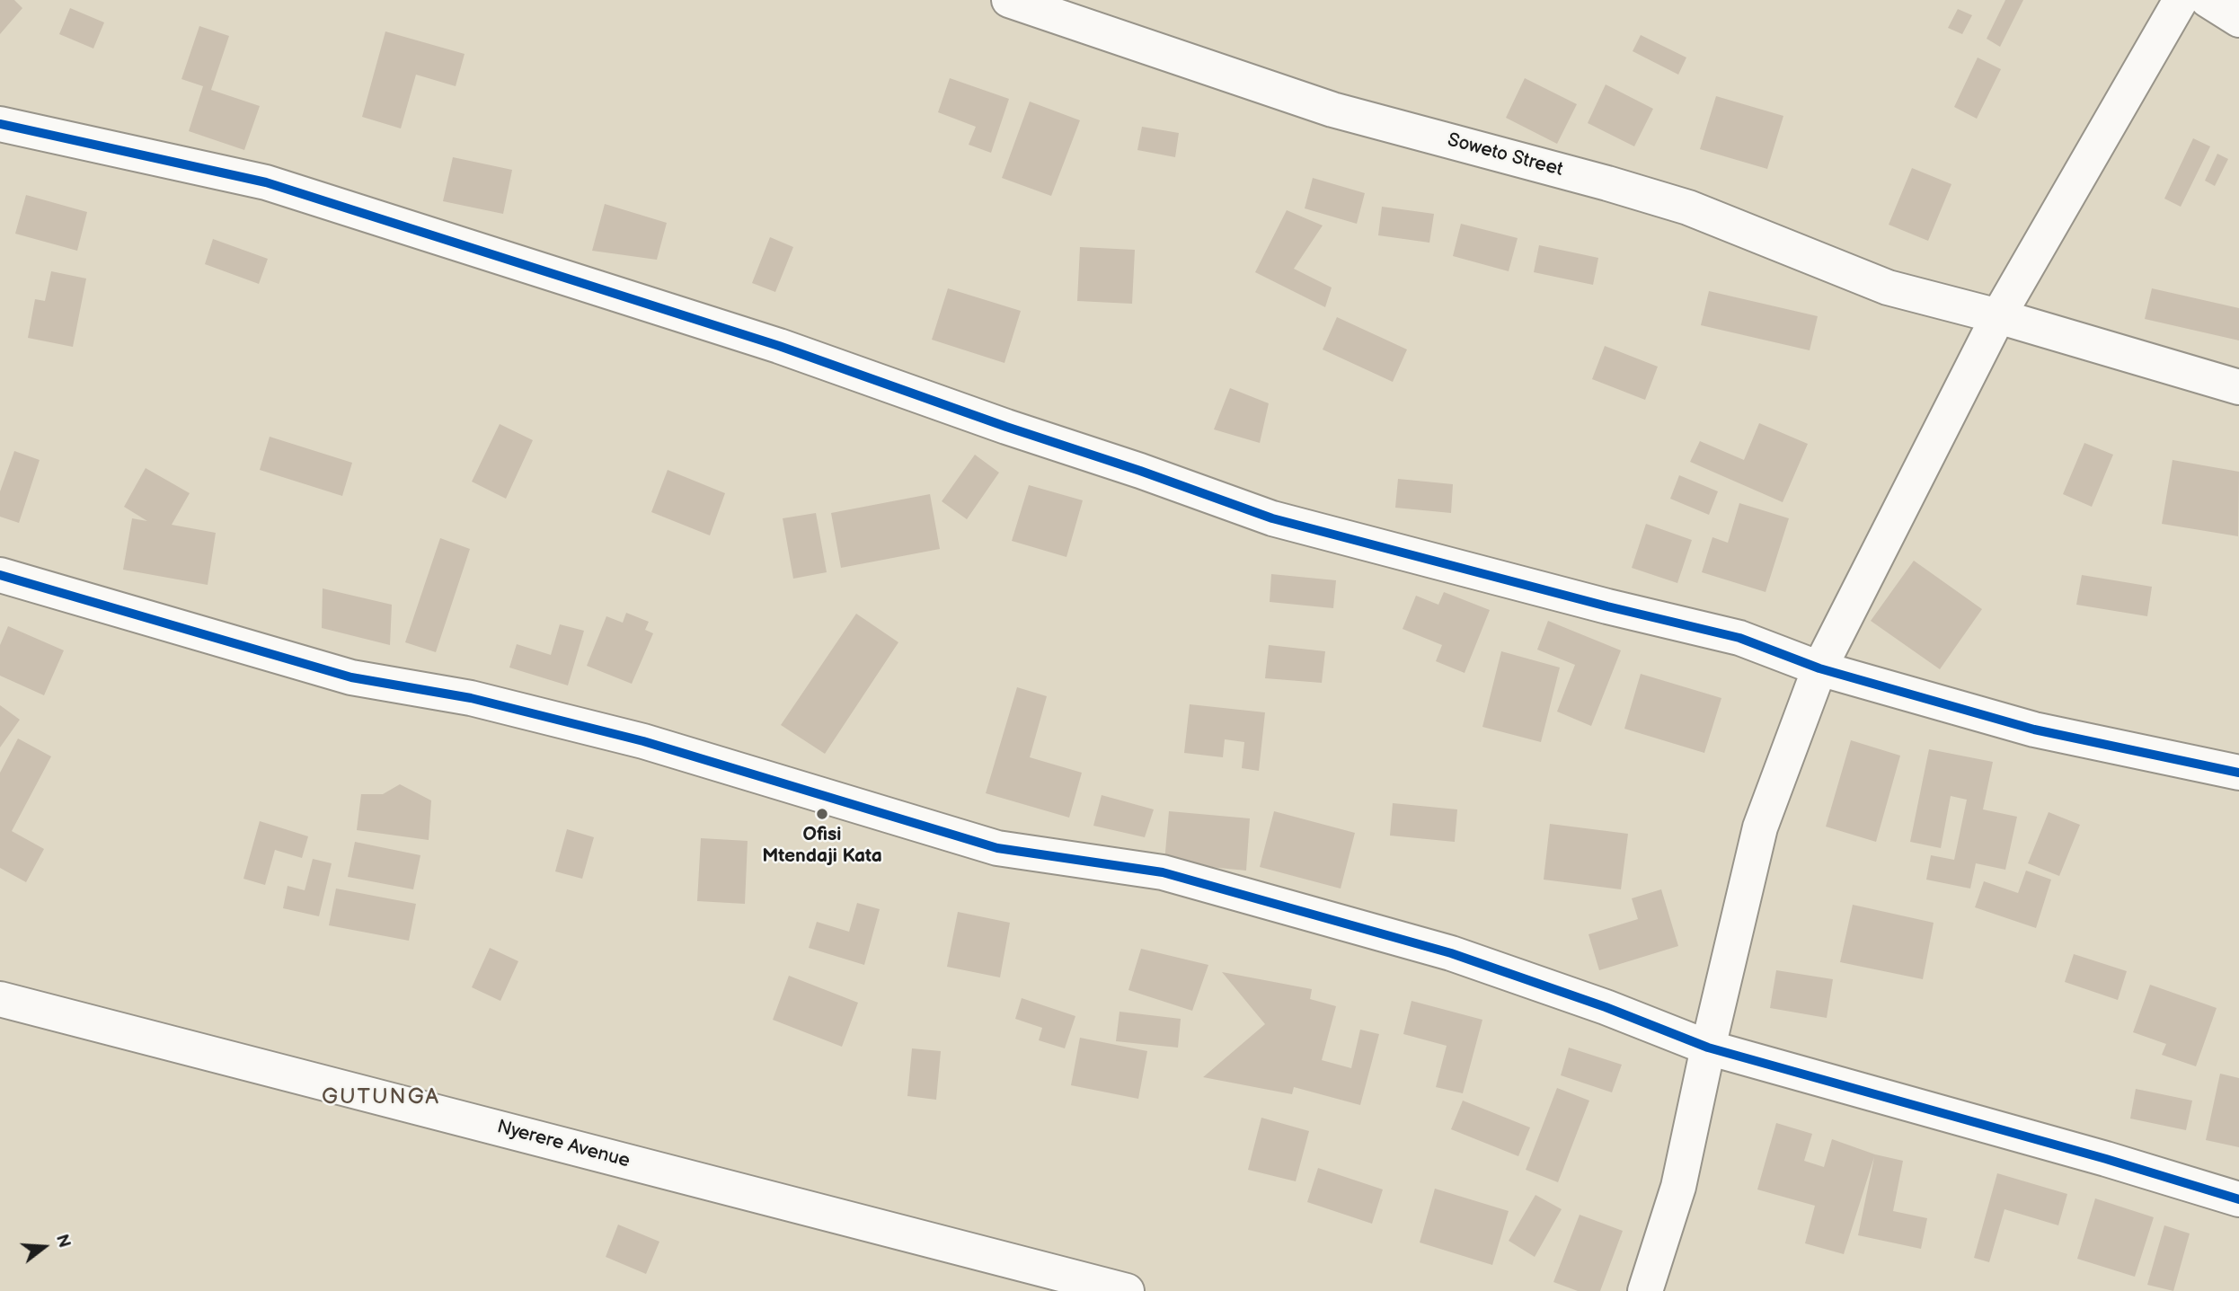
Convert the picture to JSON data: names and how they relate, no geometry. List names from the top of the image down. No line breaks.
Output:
{"streets":{"street":["Soweto Street","Nyerere Avenue"]},"districts":["GUTUNGA"],"places":["Ofisi Mtendaji Kata"],"north":"right"}
